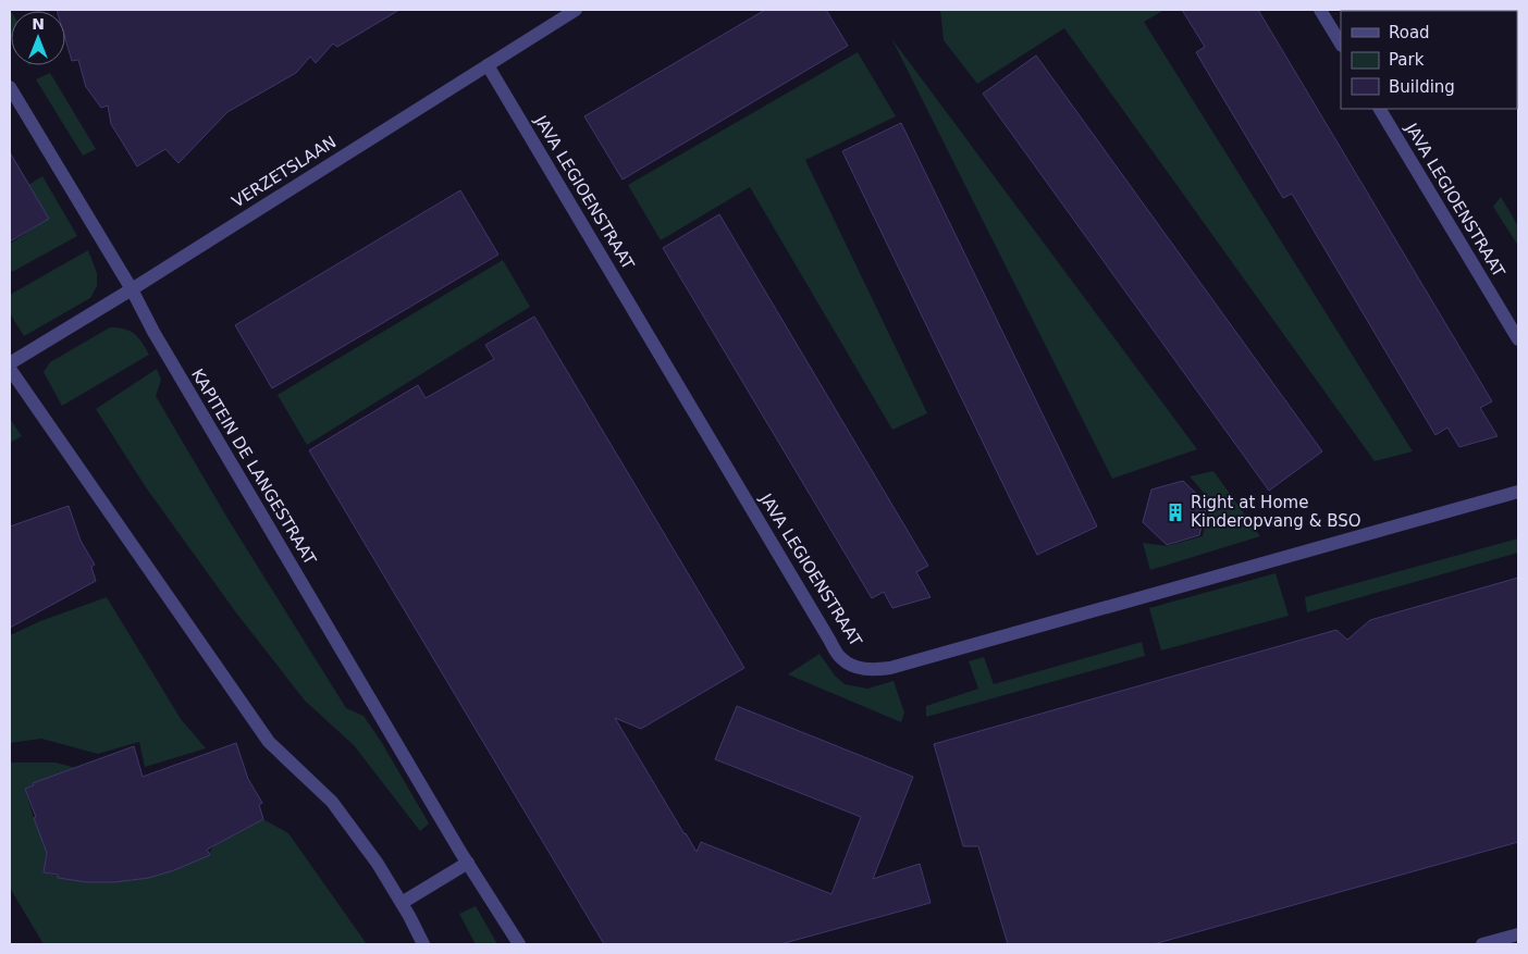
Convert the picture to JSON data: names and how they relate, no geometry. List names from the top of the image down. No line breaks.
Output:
{"streets":{"street":["VERZETSLAAN","JAVA LEGIOENSTRAAT","KAPITEIN DE LANGESTRAAT"]},"crossings":[["VERZETSLAAN","JAVA LEGIOENSTRAAT"],["VERZETSLAAN","KAPITEIN DE LANGESTRAAT"]],"places":{"building":["Right at Home Kinderopvang & BSO"]},"legend":["Road","Park","Building"],"north":"top"}
